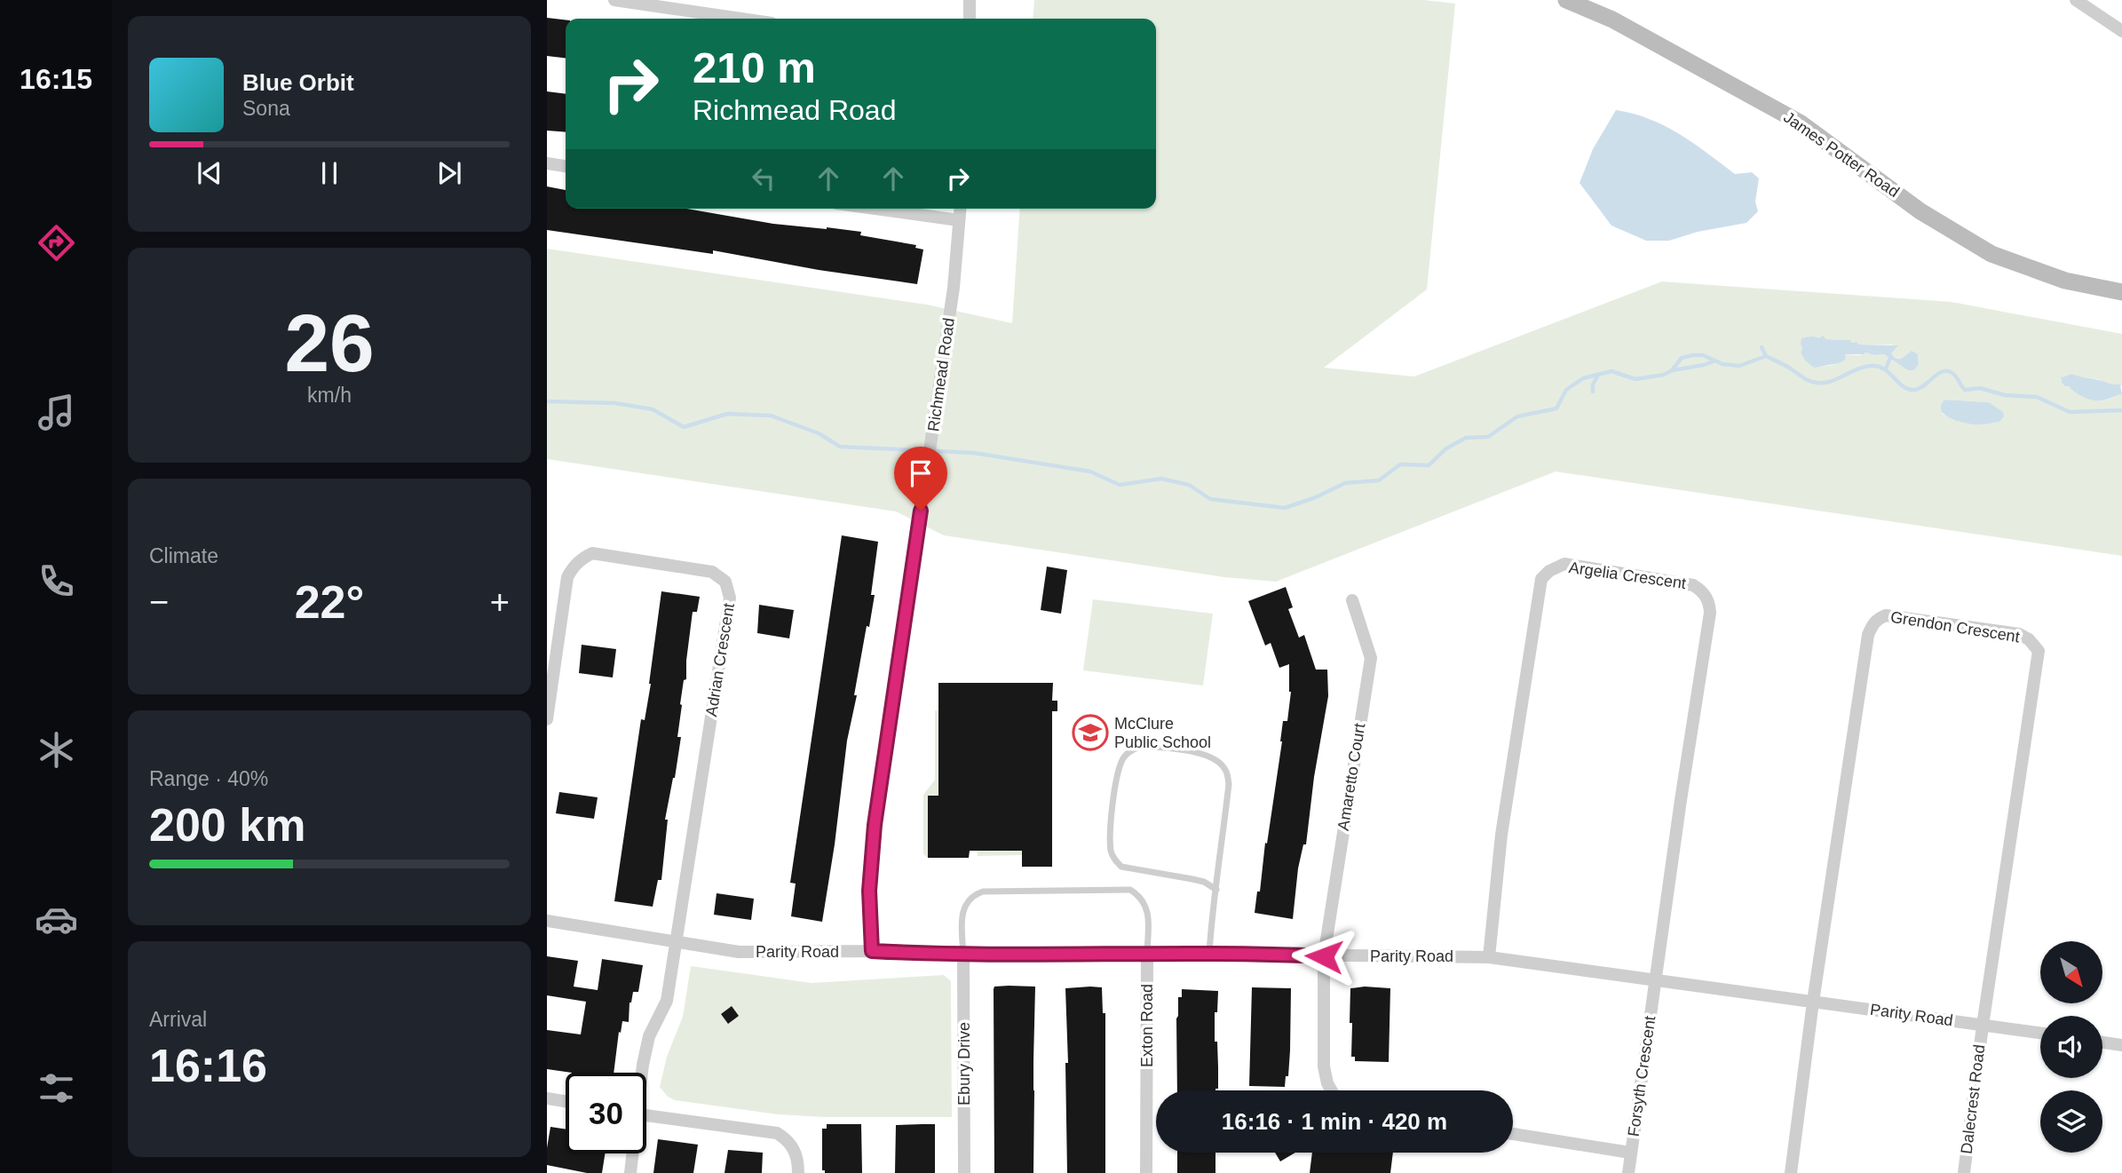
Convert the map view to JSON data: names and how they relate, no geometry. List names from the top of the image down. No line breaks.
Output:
{"streets":{"main road":["James Potter Road"],"street":["Richmead Road","Argelia Crescent","Grendon Crescent","Adrian Crescent","Amaretto Court","Parity Road","Exton Road","Ebury Drive","Forsyth Crescent","Dalecrest Road"]},"crossings":[["Richmead Road","Parity Road"],["Argelia Crescent","Parity Road"],["Argelia Crescent","Forsyth Crescent"],["Grendon Crescent","Parity Road"],["Grendon Crescent","Dalecrest Road"],["Adrian Crescent","Parity Road"],["Amaretto Court","Parity Road"],["Parity Road","Exton Road"],["Parity Road","Ebury Drive"],["Parity Road","Forsyth Crescent"],["Parity Road","Dalecrest Road"]],"places":{"school or university":["McClure Public School"]},"north":"bottom right","page":{"tabs":"16:15","turn":["210 m","Richmead Road"],"song":["Blue Orbit","Sona"],"tile":[["26","km/h"],"Climate",["Range · 40%","200 km"],["Arrival","16:16"]],"heat":["−","22°","+"],"limit":"30","trip":"16:16 · 1 min · 420 m"}}
